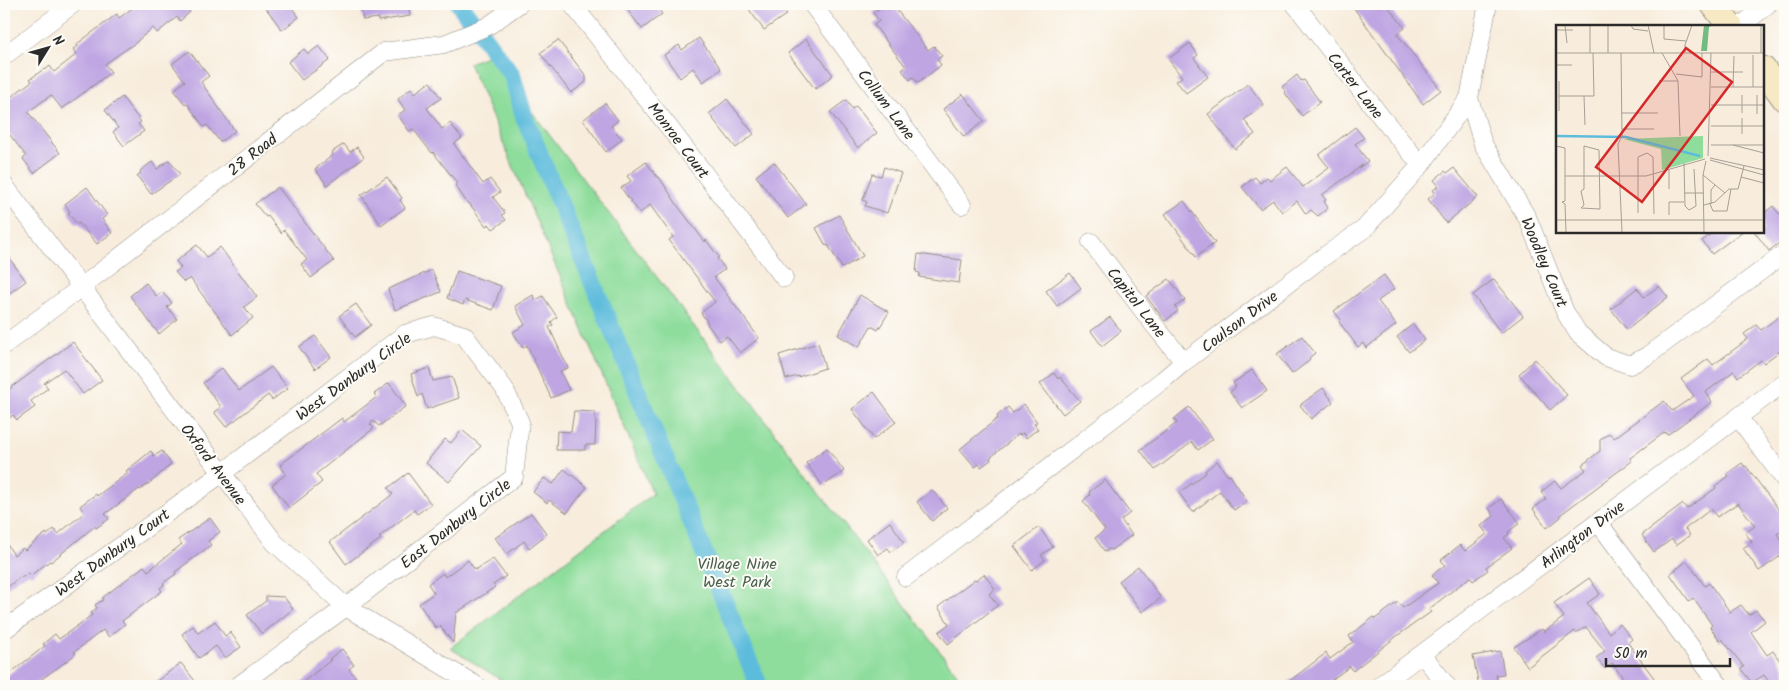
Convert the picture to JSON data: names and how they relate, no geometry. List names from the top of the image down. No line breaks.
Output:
{"streets":{"street":["Carter Lane","Collum Lane","Monroe Court","28 Road","Woodley Court","Capitol Lane","Coulson Drive","West Danbury Circle","Oxford Avenue","East Danbury Circle","Arlington Drive","West Danbury Court"]},"crossings":[["Carter Lane","Coulson Drive"],["28 Road","Oxford Avenue"],["Woodley Court","Coulson Drive"],["Capitol Lane","Coulson Drive"],["West Danbury Circle","Oxford Avenue"],["West Danbury Circle","East Danbury Circle"],["West Danbury Circle","West Danbury Court"],["Oxford Avenue","East Danbury Circle"],["Oxford Avenue","West Danbury Court"]],"parks":["Village Nine West Park"],"scale_bar":"50 m","north":"top right"}
